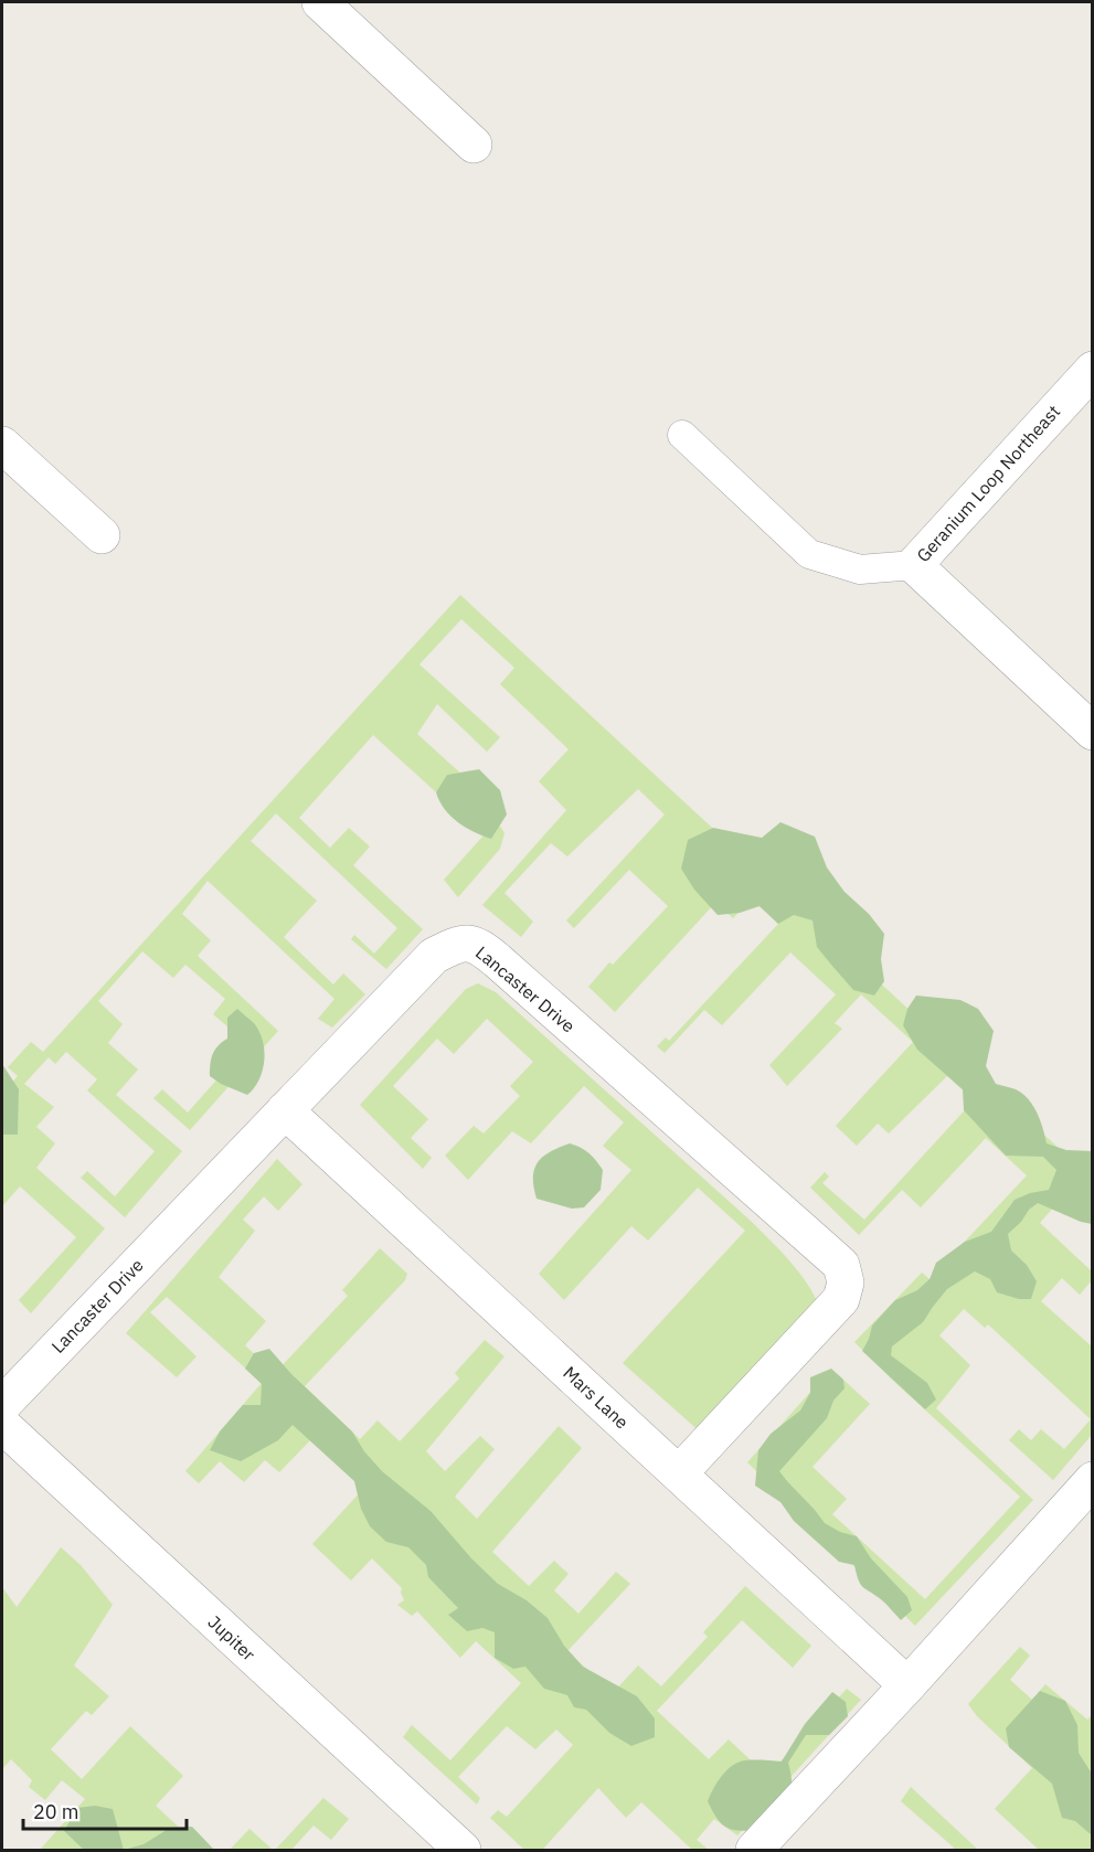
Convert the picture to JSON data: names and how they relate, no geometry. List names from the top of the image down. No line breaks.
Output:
{"streets":{"street":["Geranium Loop Northeast","Lancaster Drive","Mars Lane","Jupiter"]},"crossings":[["Lancaster Drive","Mars Lane"]],"scale_bar":"20 m"}
